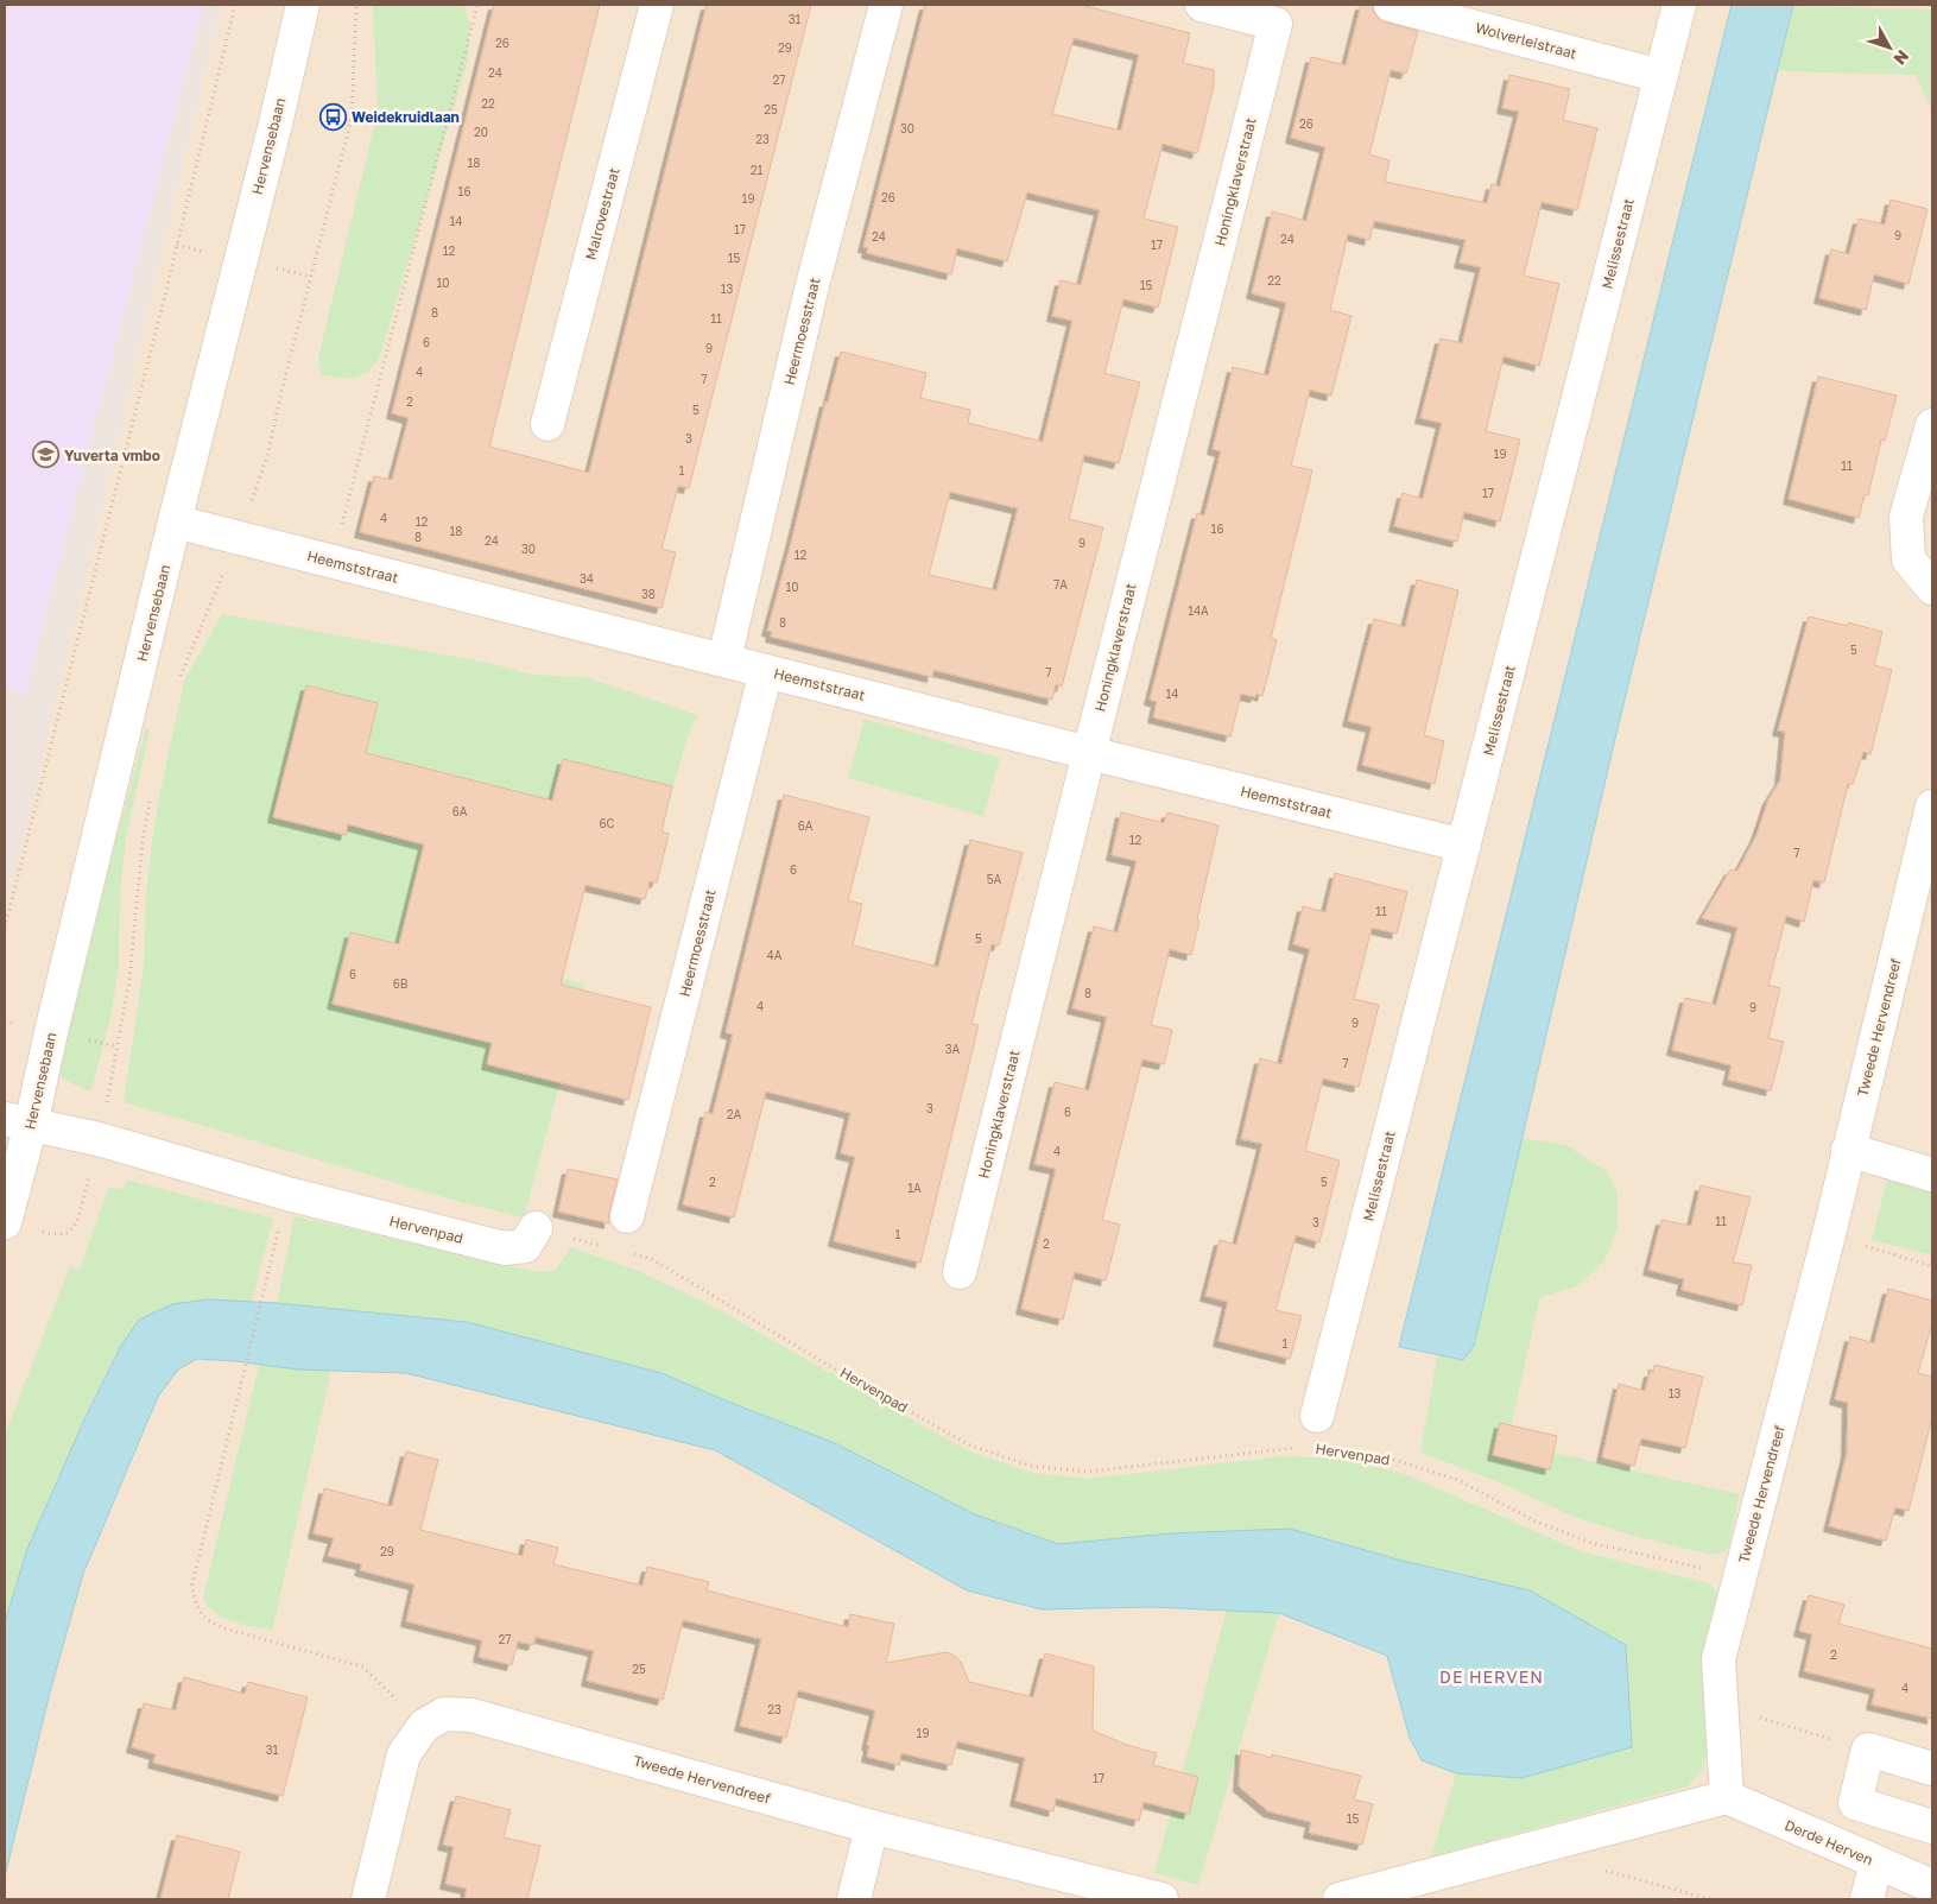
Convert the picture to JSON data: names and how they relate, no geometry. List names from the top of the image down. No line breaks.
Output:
{"streets":{"street":["Wolverleistraat","Hervensebaan","Honingklaverstraat","Malrovestraat","Melissestraat","Heermoesstraat","Heemststraat","Tweede Hervendreef","Hervenpad","Derde Herven"]},"crossings":[["Wolverleistraat","Melissestraat"],["Hervensebaan","Heemststraat"],["Hervensebaan","Hervenpad"],["Honingklaverstraat","Heemststraat"],["Melissestraat","Heemststraat"],["Heermoesstraat","Heemststraat"],["Tweede Hervendreef","Hervenpad"],["Tweede Hervendreef","Derde Herven"]],"districts":["DE HERVEN"],"places":{"bus stop":["Weidekruidlaan"],"school or university":["Yuverta vmbo"]},"house_numbers":["31","26","29","24","27","22","25","26","30","20","23","18","21","16","26","19","14","17","9","24","24","17","12","15","22","10","15","13","8","11","6","9","4","7","2","5","3","19","11","1","17","4","12","16","18","8","24","9","30","12","34","7A","10","38","14A","8","5","7","14","6A","6C","6A","12","7","6","5A","11","5","4A","6","6B","8","4","9","9","3A","7","3","6","2A","4","2","5","1A","11","3","1","2","1","13","29","27","2","25","4","23","19","31","17","15"],"north":"bottom right"}
